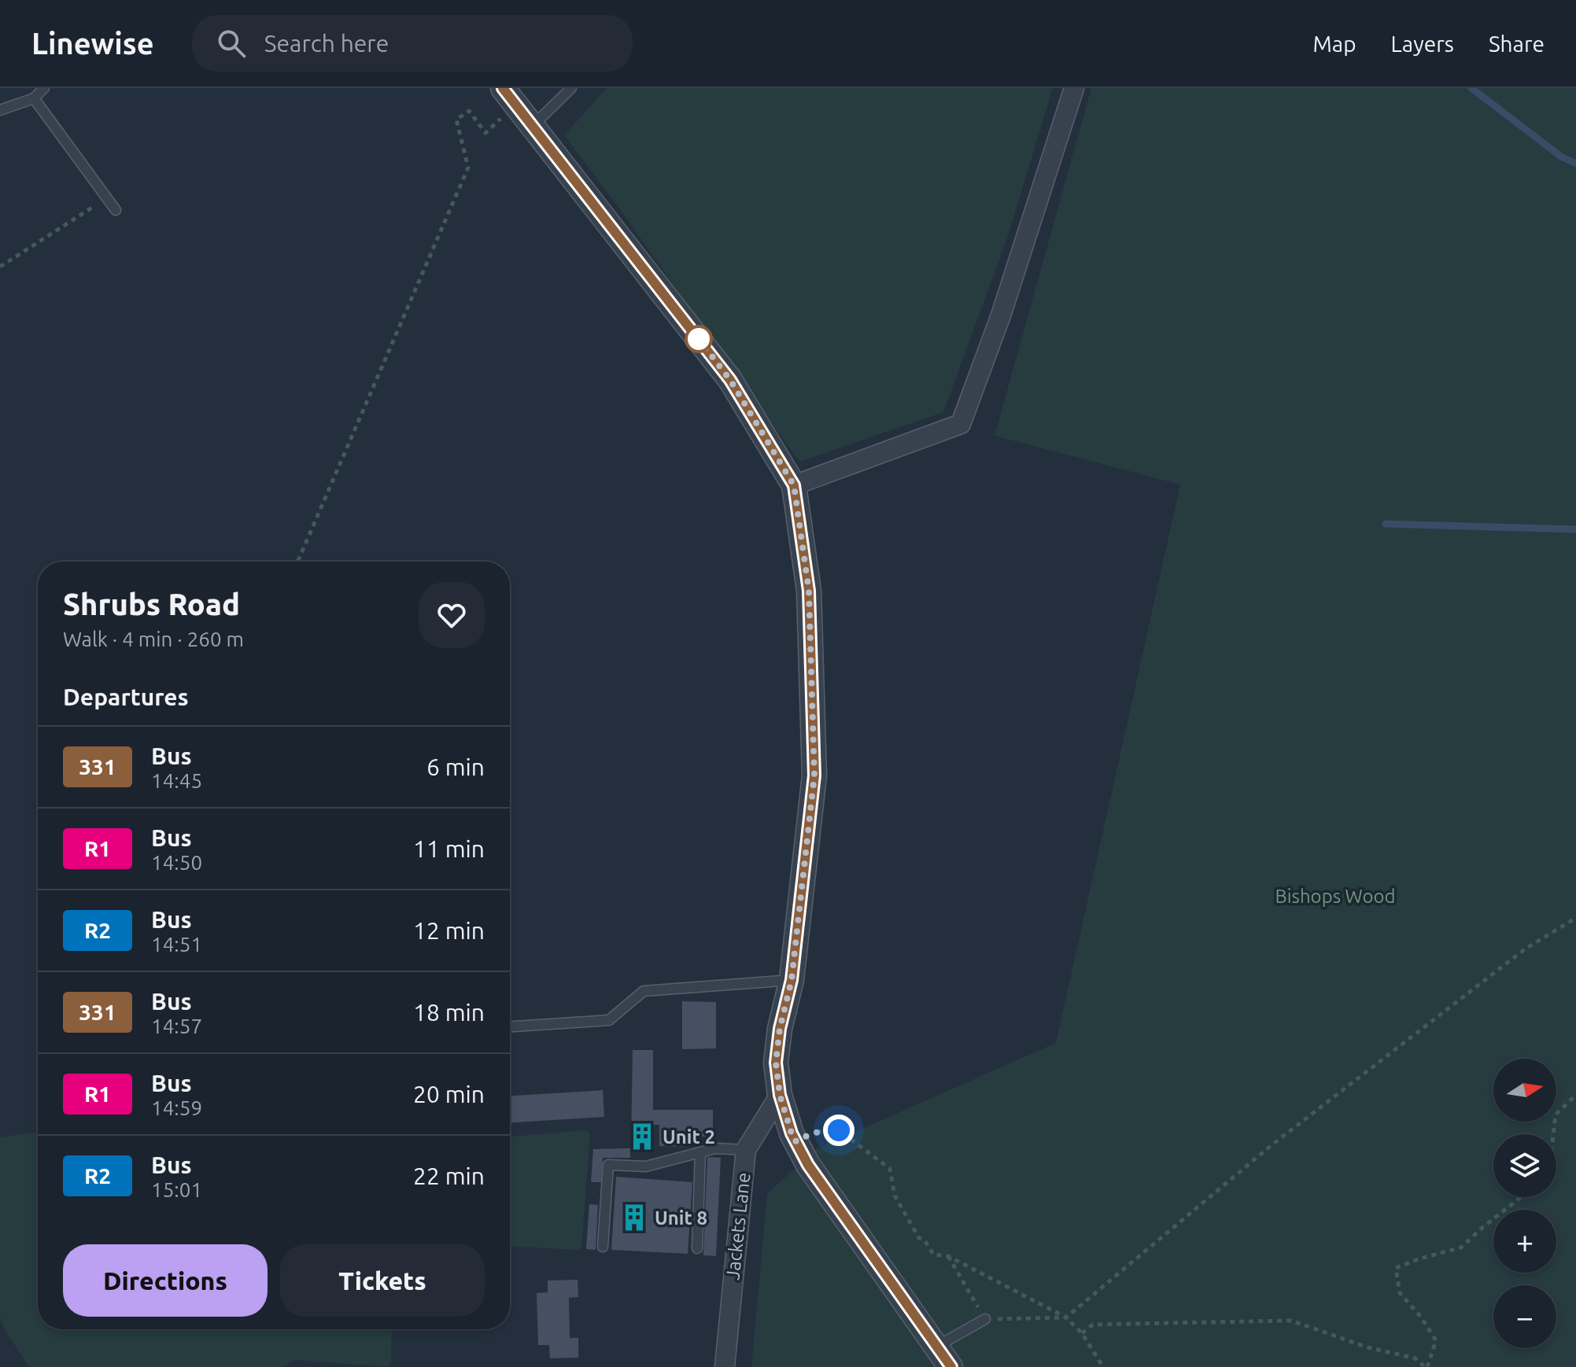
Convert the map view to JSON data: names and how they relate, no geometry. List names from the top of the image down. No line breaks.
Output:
{"streets":{"street":["Jackets Lane"]},"parks":["Bishops Wood"],"places":{"building":["Unit 2","Unit 8"]},"lines":["bus line 331"],"north":"right","page":{"header":"Linewise","search":"Search here","nav":["Map","Layers","Share"],"heading":[["Shrubs Road","Walk · 4 min · 260 m"],"Departures"],"list":[{"mark":"331","name":"Bus","note":"14:45","value":"6 min"},{"mark":"R1","name":"Bus","note":"14:50","value":"11 min"},{"mark":"R2","name":"Bus","note":"14:51","value":"12 min"},{"mark":"331","name":"Bus","note":"14:57","value":"18 min"},{"mark":"R1","name":"Bus","note":"14:59","value":"20 min"},{"mark":"R2","name":"Bus","note":"15:01","value":"22 min"}],"map_buttons":["+","−"],"buttons":["Directions","Tickets"]}}
